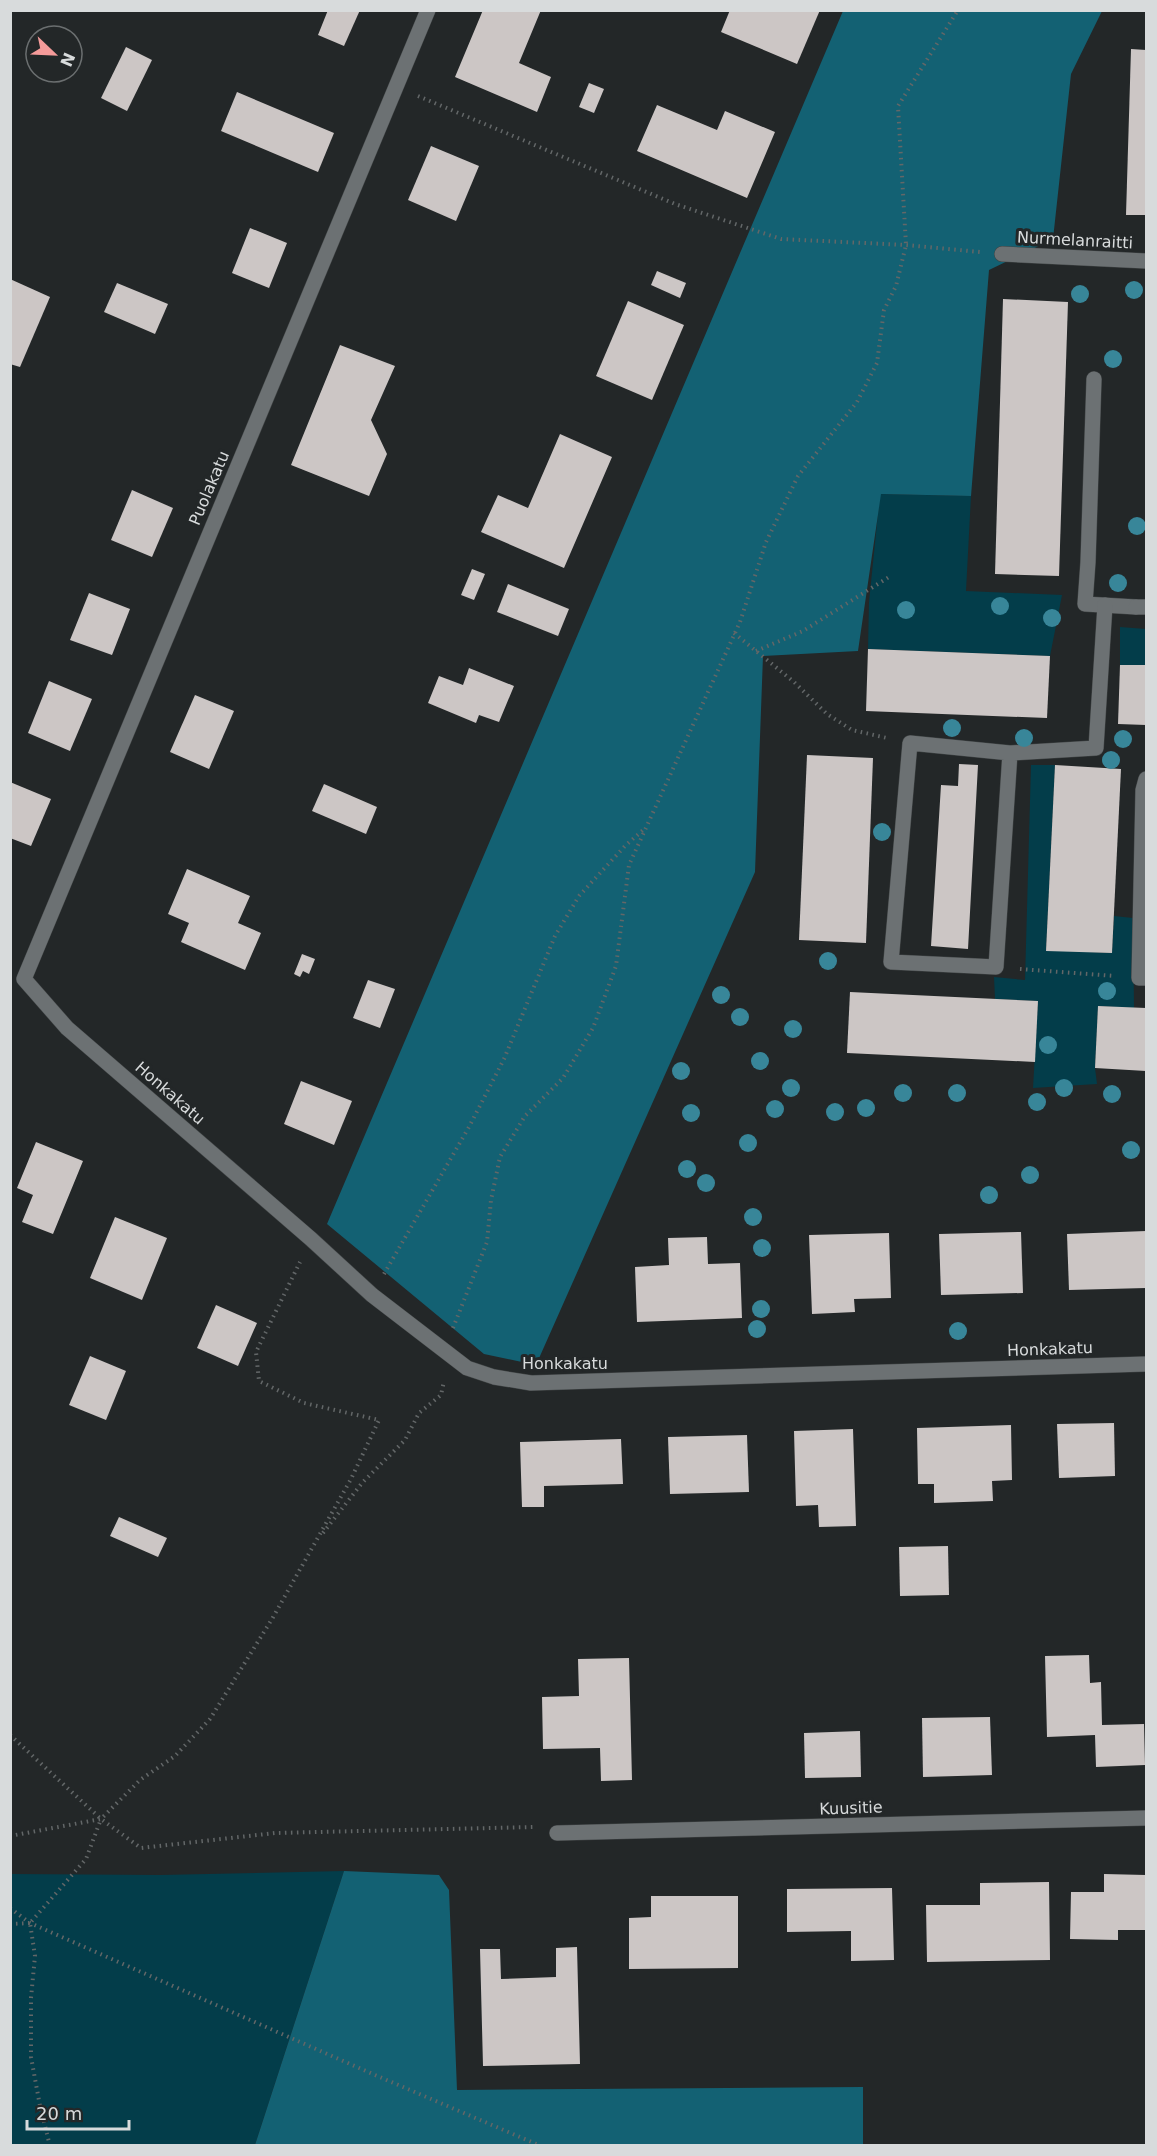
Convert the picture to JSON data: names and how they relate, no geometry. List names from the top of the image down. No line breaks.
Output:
{"streets":{"street":["Nurmelanraitti","Puolakatu","Honkakatu","Kuusitie"]},"crossings":[["Puolakatu","Honkakatu"]],"scale_bar":"20 m","north":"bottom right"}
